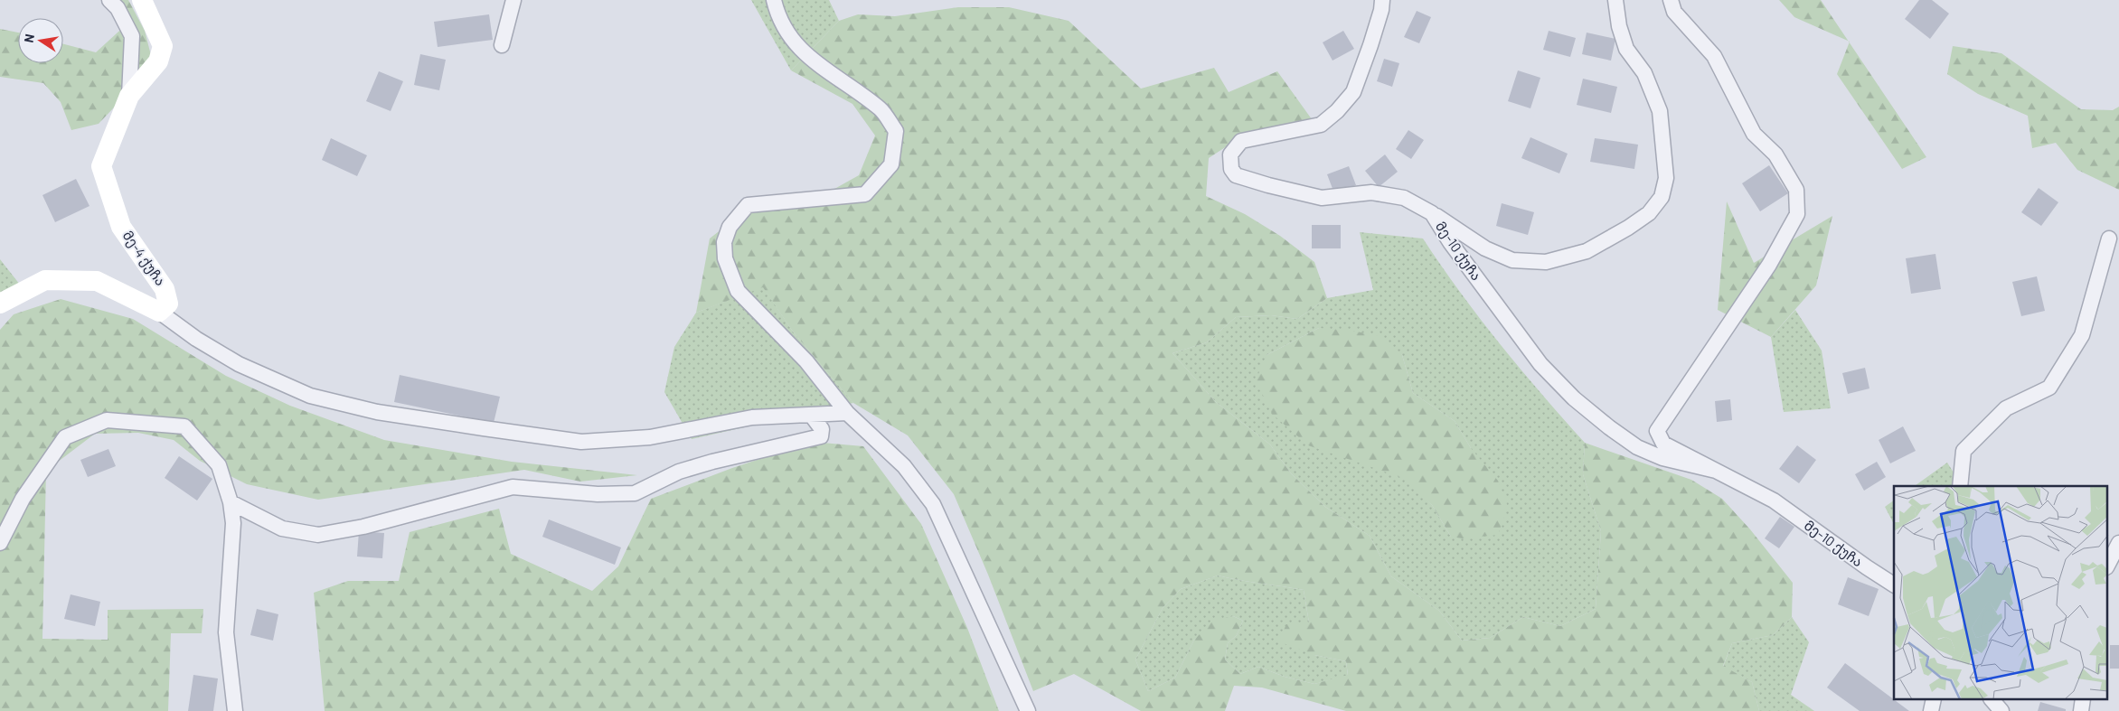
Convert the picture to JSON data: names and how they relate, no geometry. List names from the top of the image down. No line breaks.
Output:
{"streets":{"street":["მე-10 ქუჩა","მე-4 ქუჩა"]},"north":"left"}
